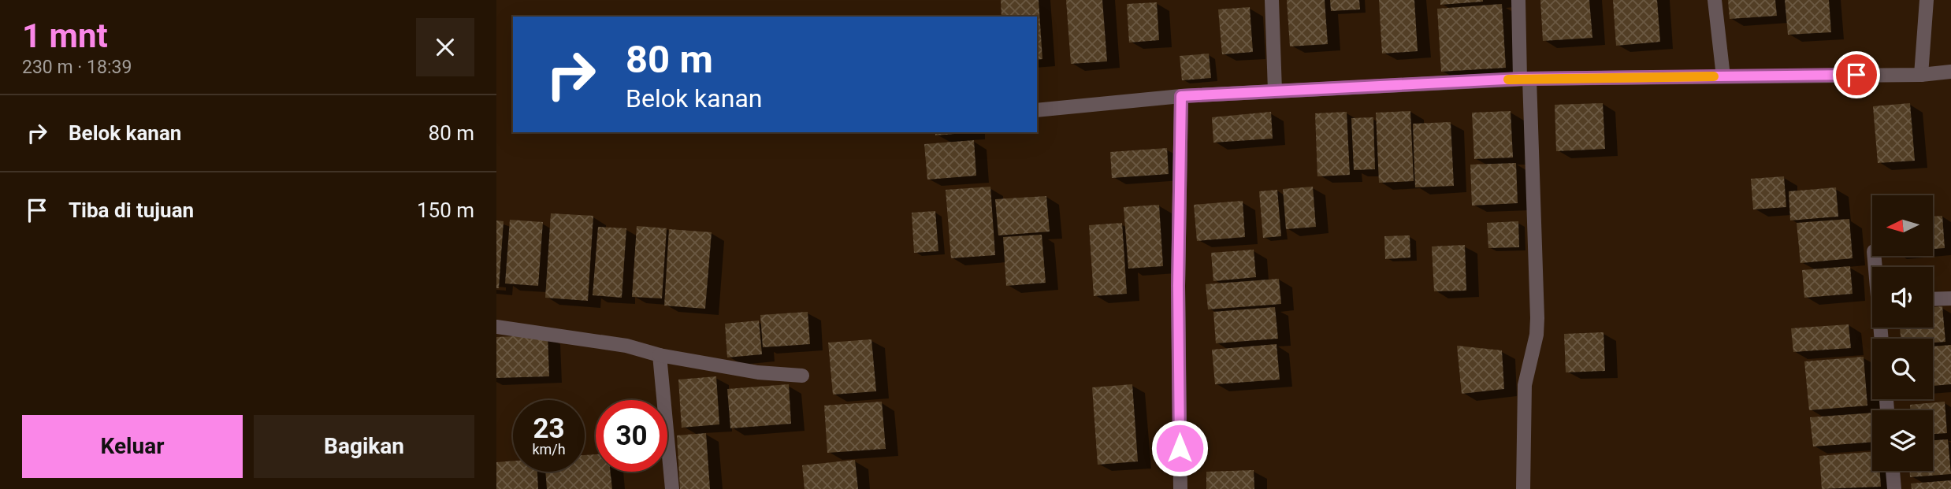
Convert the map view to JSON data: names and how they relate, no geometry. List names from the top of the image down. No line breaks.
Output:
{"north":"left","page":{"heading":["1 mnt","230 m · 18:39"],"turn":["80 m","Belok kanan"],"list":[{"name":"Belok kanan","value":"80 m"},{"name":"Tiba di tujuan","value":"150 m"}],"speed":"23 km/h","limit":"30","buttons":["Keluar","Bagikan"]}}
